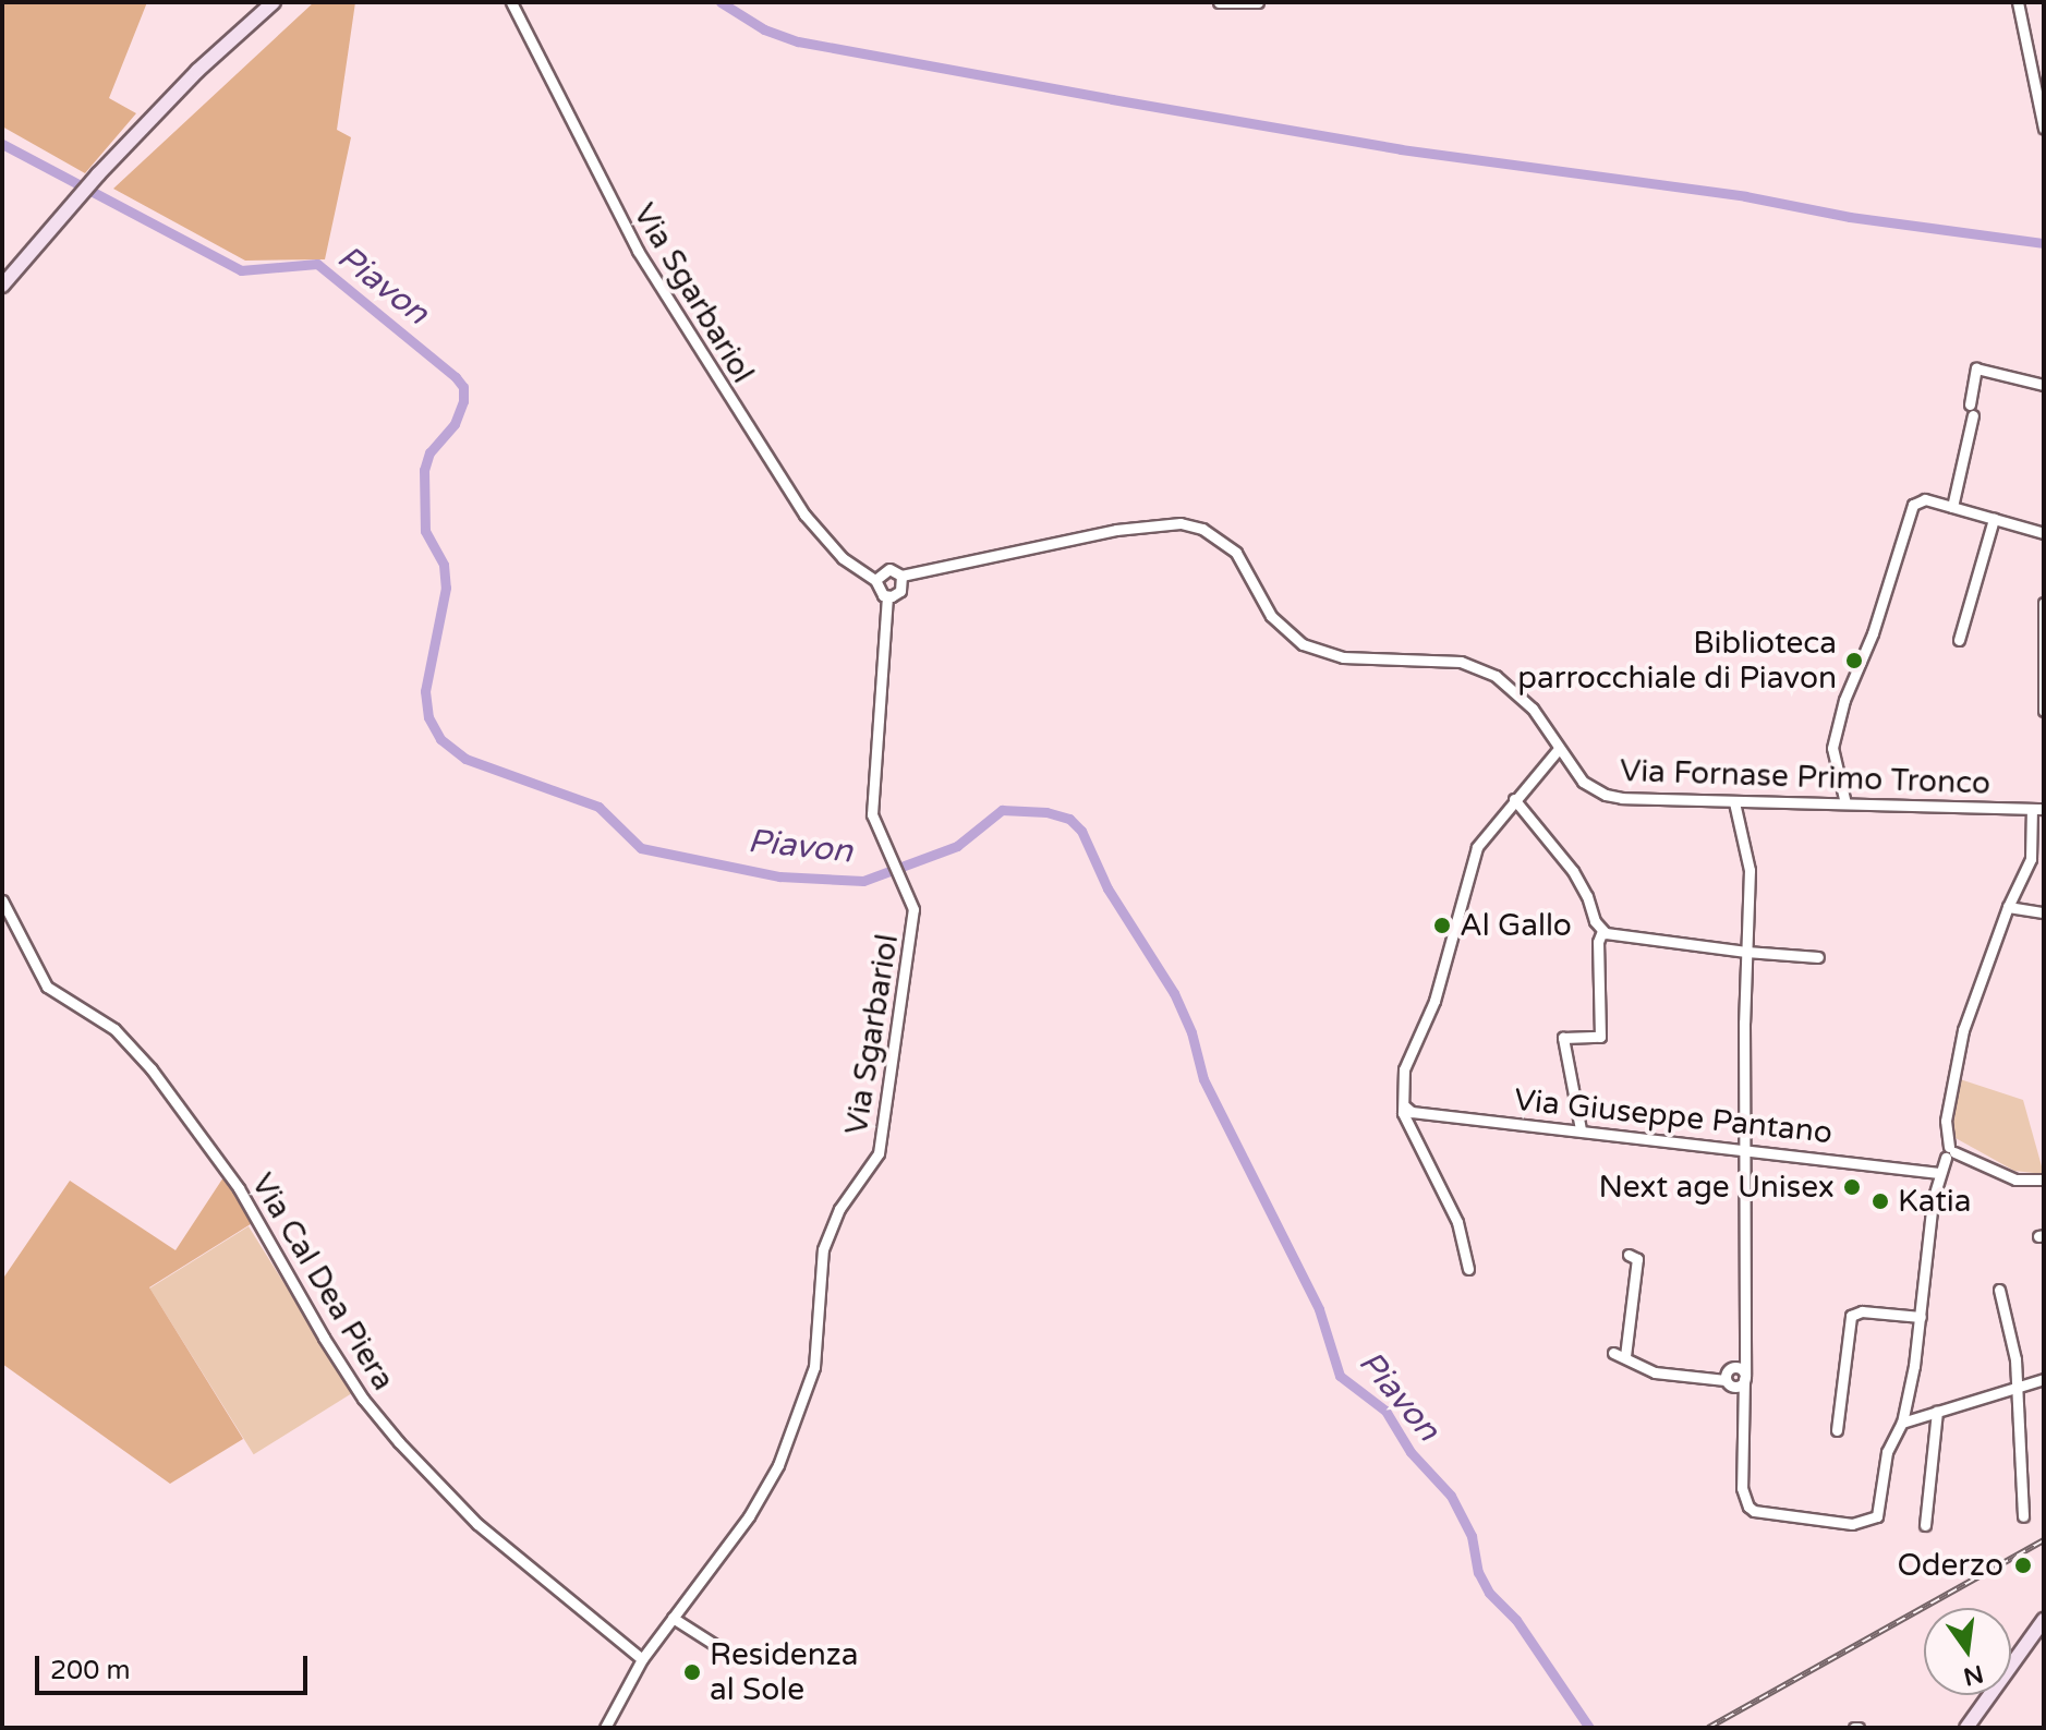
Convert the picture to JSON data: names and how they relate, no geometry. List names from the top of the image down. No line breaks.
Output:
{"streets":{"street":["Via Sgarbariol","Via Fornase Primo Tronco","Via Giuseppe Pantano","Via Cal Dea Piera"]},"crossings":[["Via Sgarbariol","Via Fornase Primo Tronco"],["Via Sgarbariol","Via Cal Dea Piera"]],"water":["Piavon"],"places":["Biblioteca parrocchiale di Piavon","Al Gallo","Next age Unisex","Katia","Oderzo","Residenza al Sole"],"scale_bar":"200 m","north":"bottom"}
